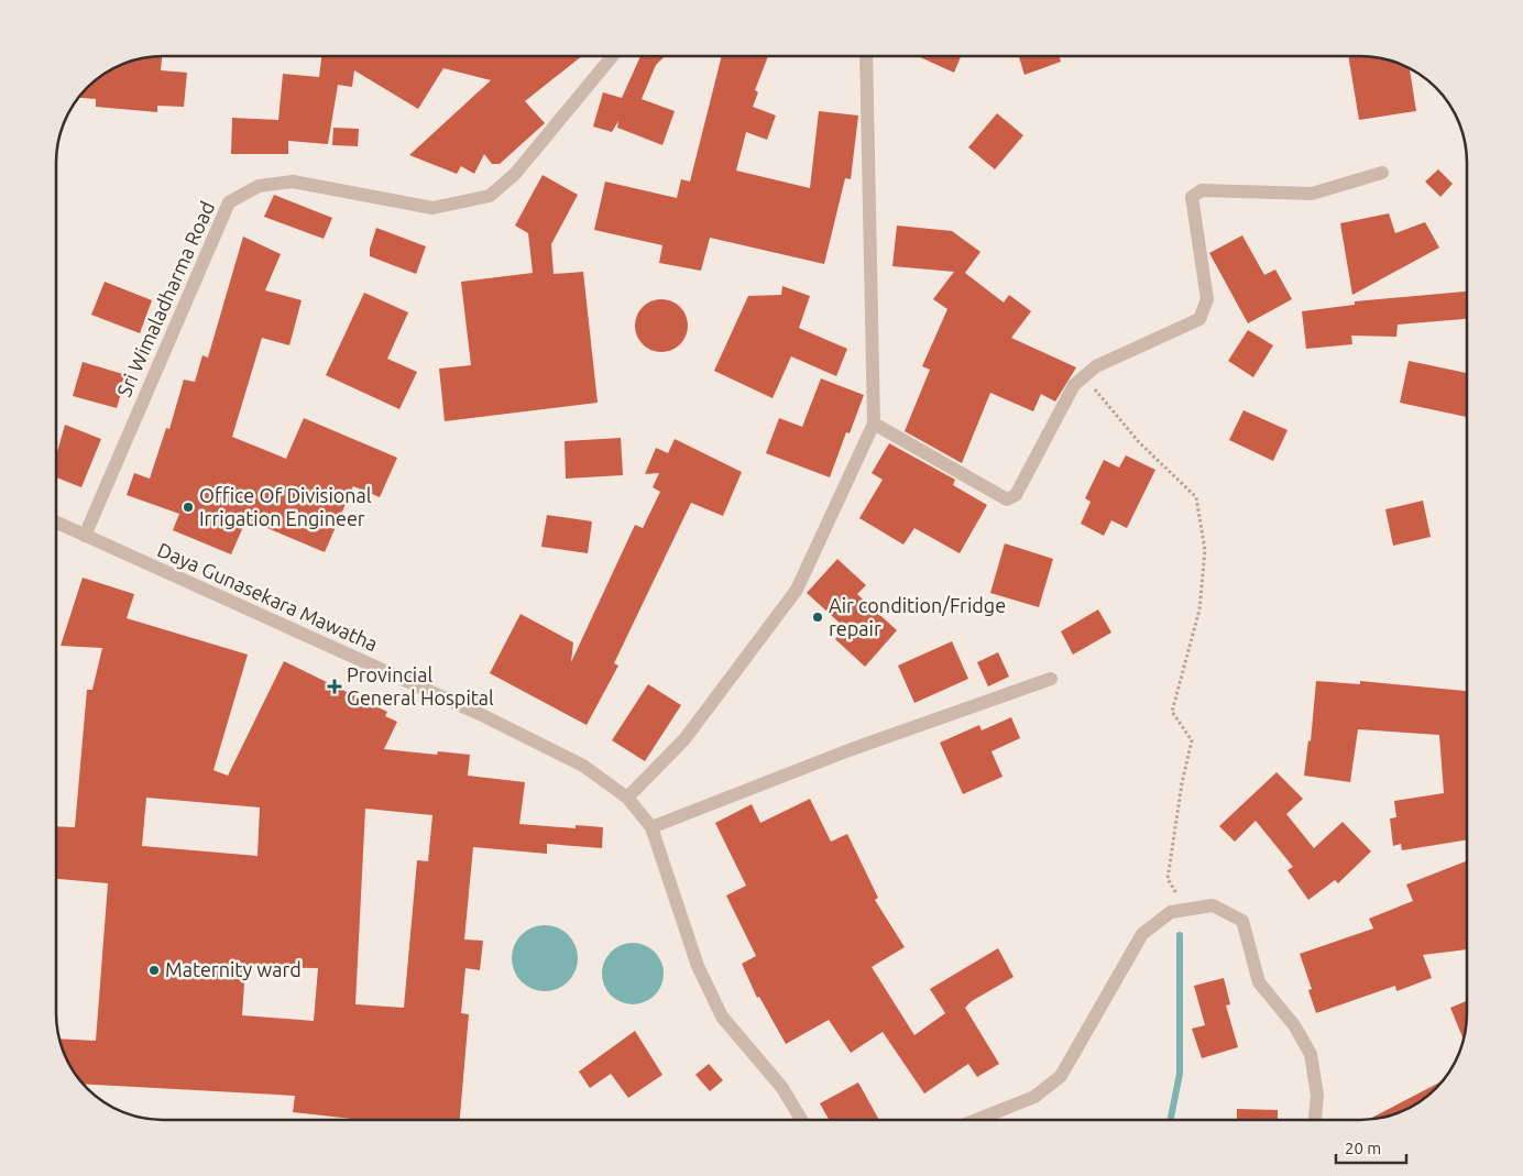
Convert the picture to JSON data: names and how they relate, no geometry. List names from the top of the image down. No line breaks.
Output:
{"streets":{"street":["Sri Wimaladharma Road","Daya Gunasekara Mawatha"]},"crossings":[["Sri Wimaladharma Road","Daya Gunasekara Mawatha"]],"places":{"other":["Office Of Divisional Irrigation Engineer","Air condition/Fridge repair","Maternity ward"],"health":["Provincial General Hospital"]},"scale_bar":"20 m"}
